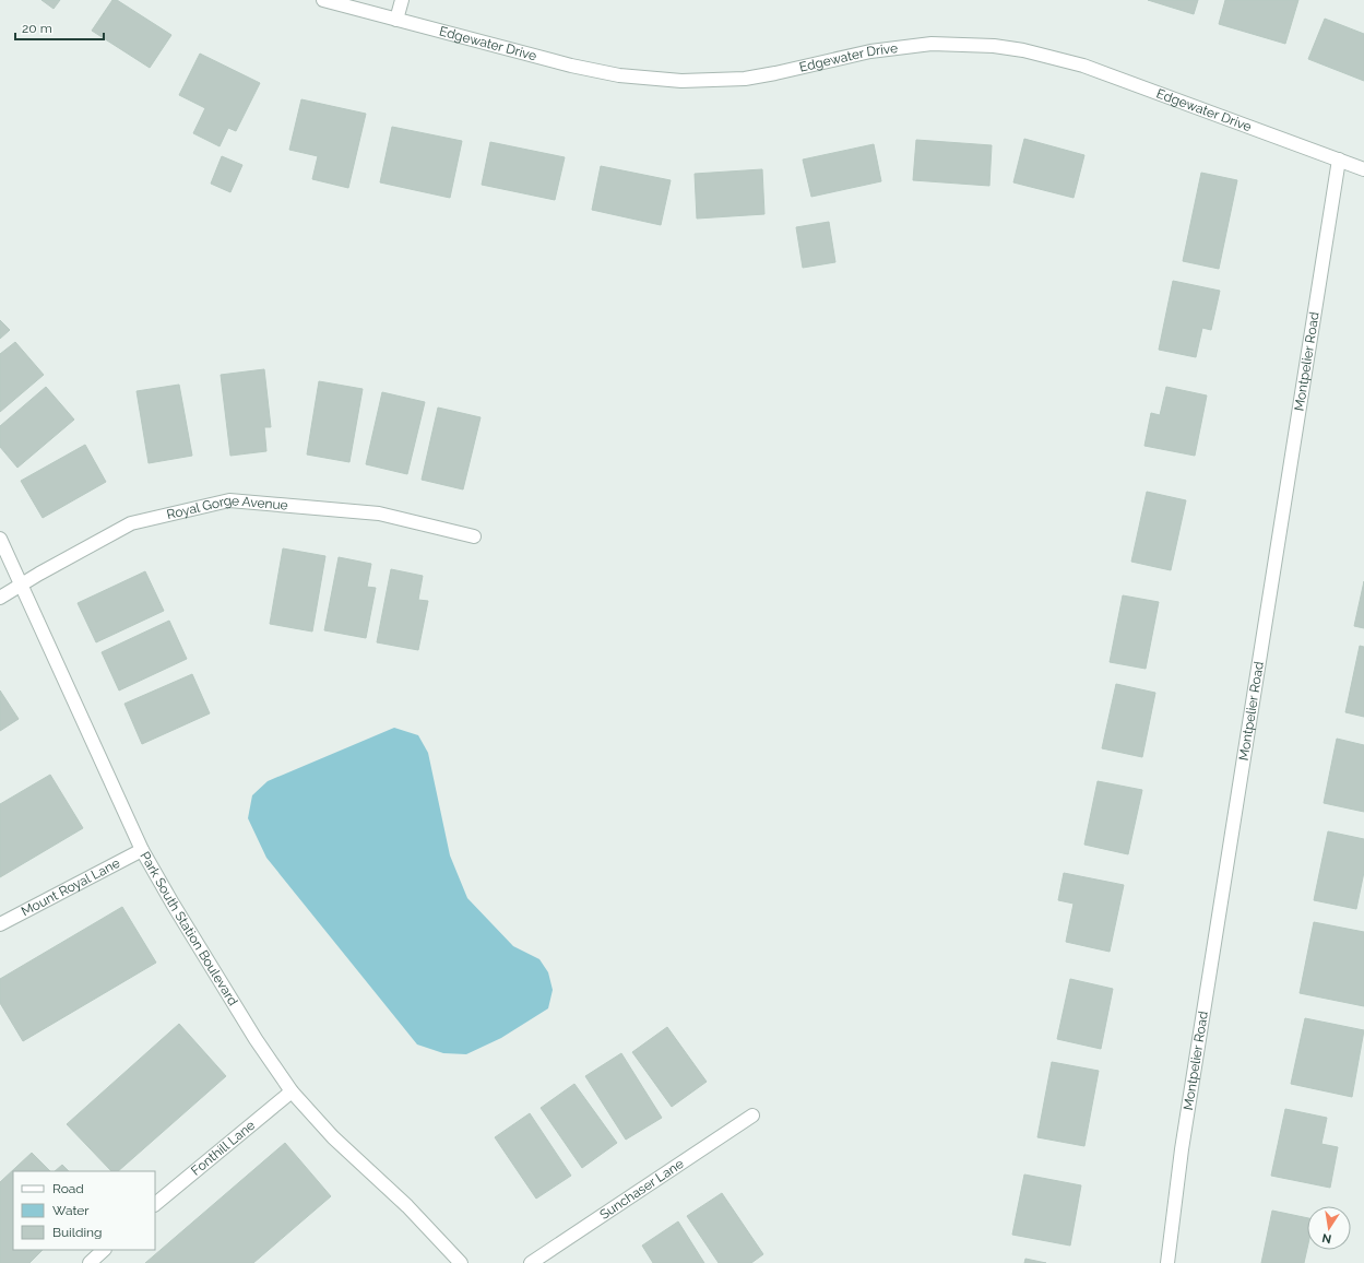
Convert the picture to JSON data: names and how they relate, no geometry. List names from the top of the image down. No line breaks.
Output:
{"streets":{"street":["Edgewater Drive","Montpelier Road","Royal Gorge Avenue","Mount Royal Lane","Park South Station Boulevard","Fonthill Lane","Sunchaser Lane"]},"crossings":[["Edgewater Drive","Montpelier Road"],["Royal Gorge Avenue","Park South Station Boulevard"],["Mount Royal Lane","Park South Station Boulevard"],["Park South Station Boulevard","Fonthill Lane"]],"legend":["Road","Water","Building"],"scale_bar":"20 m","north":"bottom"}
